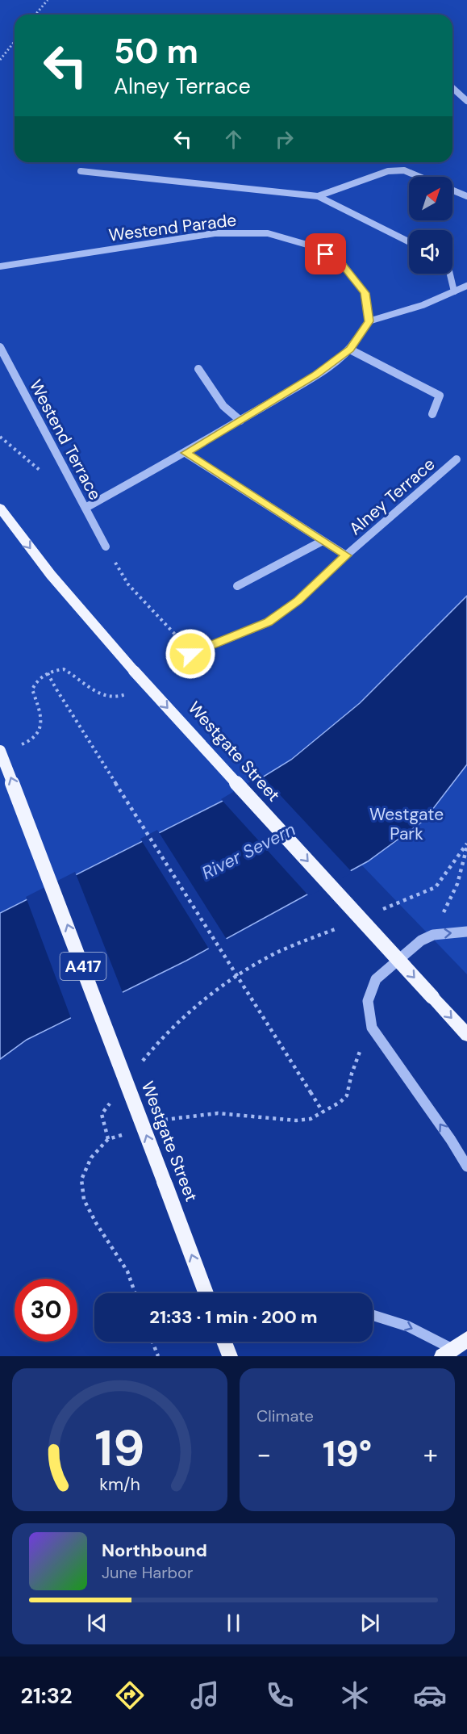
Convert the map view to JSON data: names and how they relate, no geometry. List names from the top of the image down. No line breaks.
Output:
{"streets":{"main road":["Westgate Street","A417"],"street":["Westend Parade","Westend Terrace","Alney Terrace"]},"water":["River Severn"],"parks":["Westgate Park"],"north":"top right","page":{"turn":["50 m","Alney Terrace"],"limit":"30","trip":"21:33 · 1 min · 200 m","tile":"Climate","heat":["−","19°","+"],"song":["Northbound","June Harbor"],"tabs":"21:32","gauge":["19","km/h"]}}
